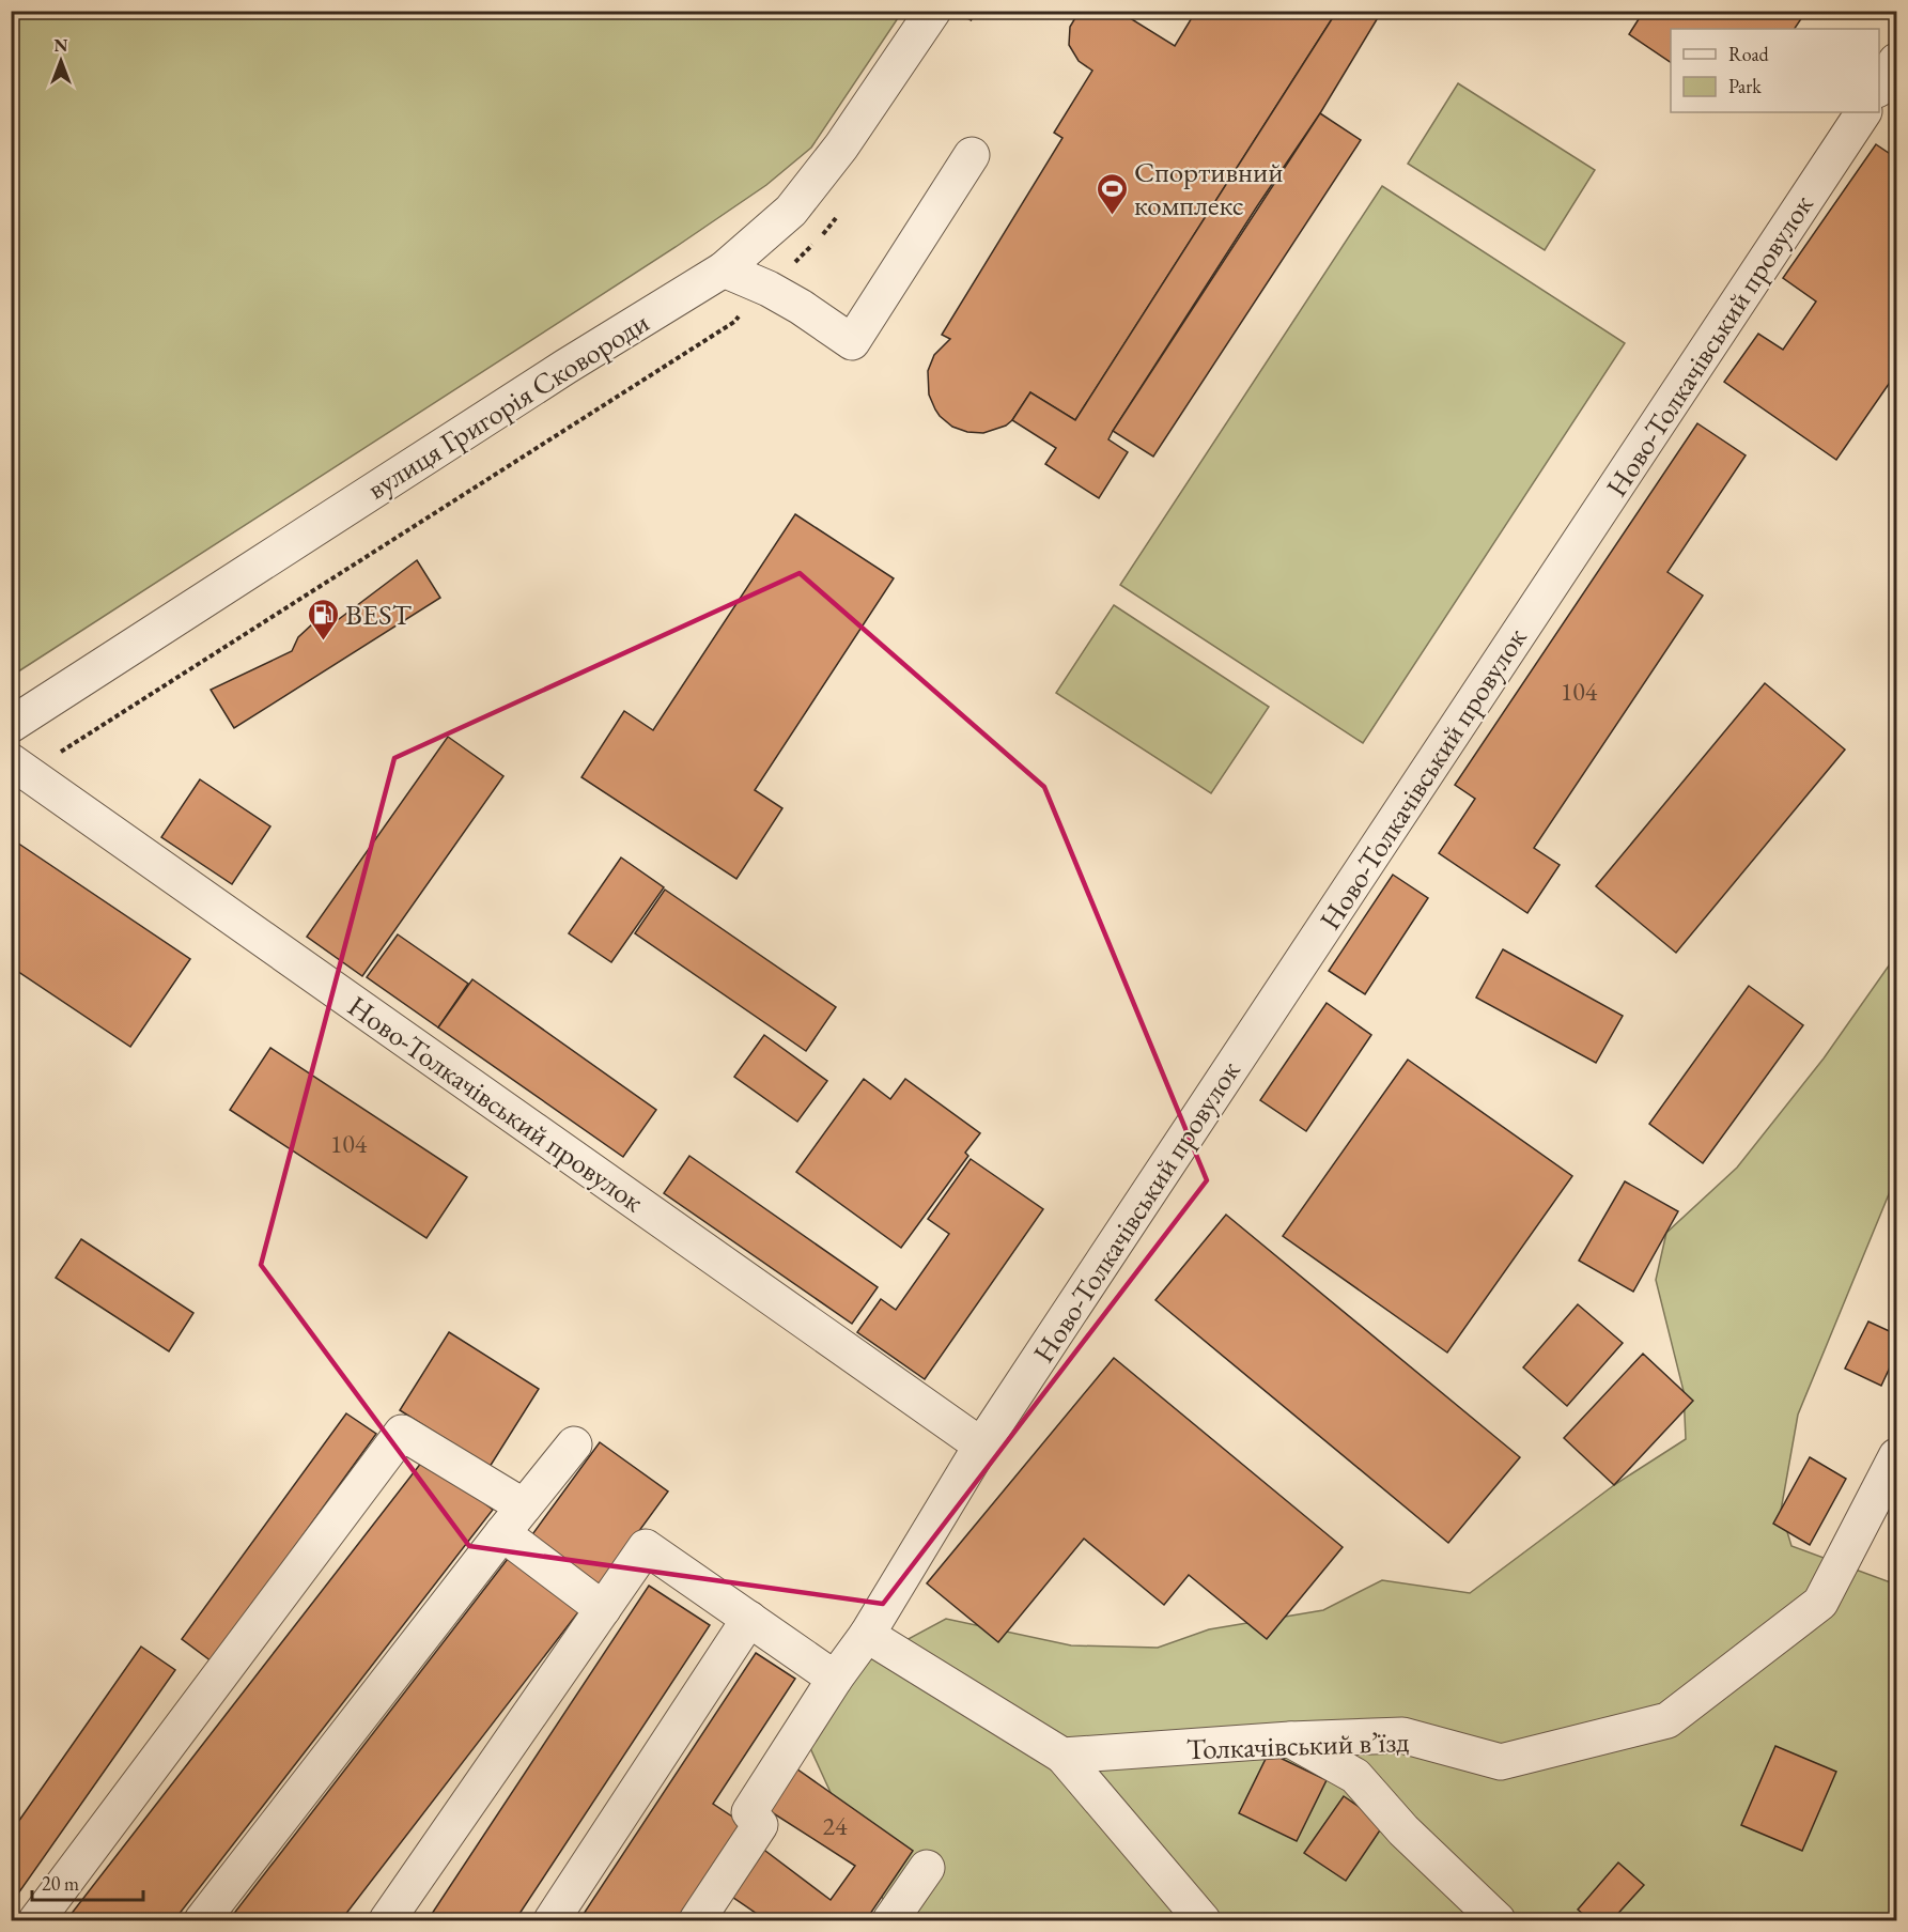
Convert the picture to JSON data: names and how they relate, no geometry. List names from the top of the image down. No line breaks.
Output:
{"streets":{"street":["Ново-Толкачівський провулок","вулиця Григорія Сковороди","Толкачівський в’їзд"]},"places":{"sports":["Спортивний комплекс"],"fuel station":["BEST"]},"house_numbers":["104","104","24"],"legend":["Road","Park"],"scale_bar":"20 m","north":"top"}
